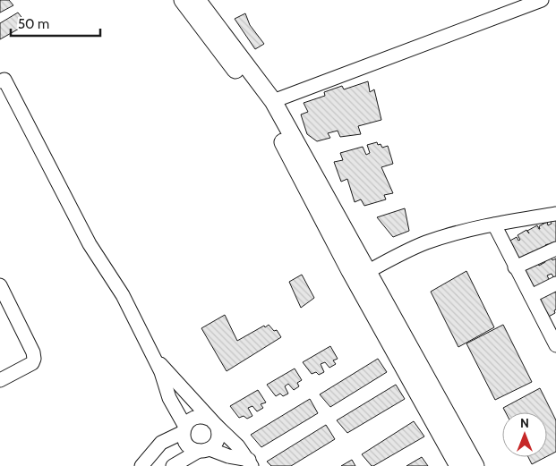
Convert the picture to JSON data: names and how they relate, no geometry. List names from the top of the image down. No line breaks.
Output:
{"scale_bar":"50 m","north":"top"}
